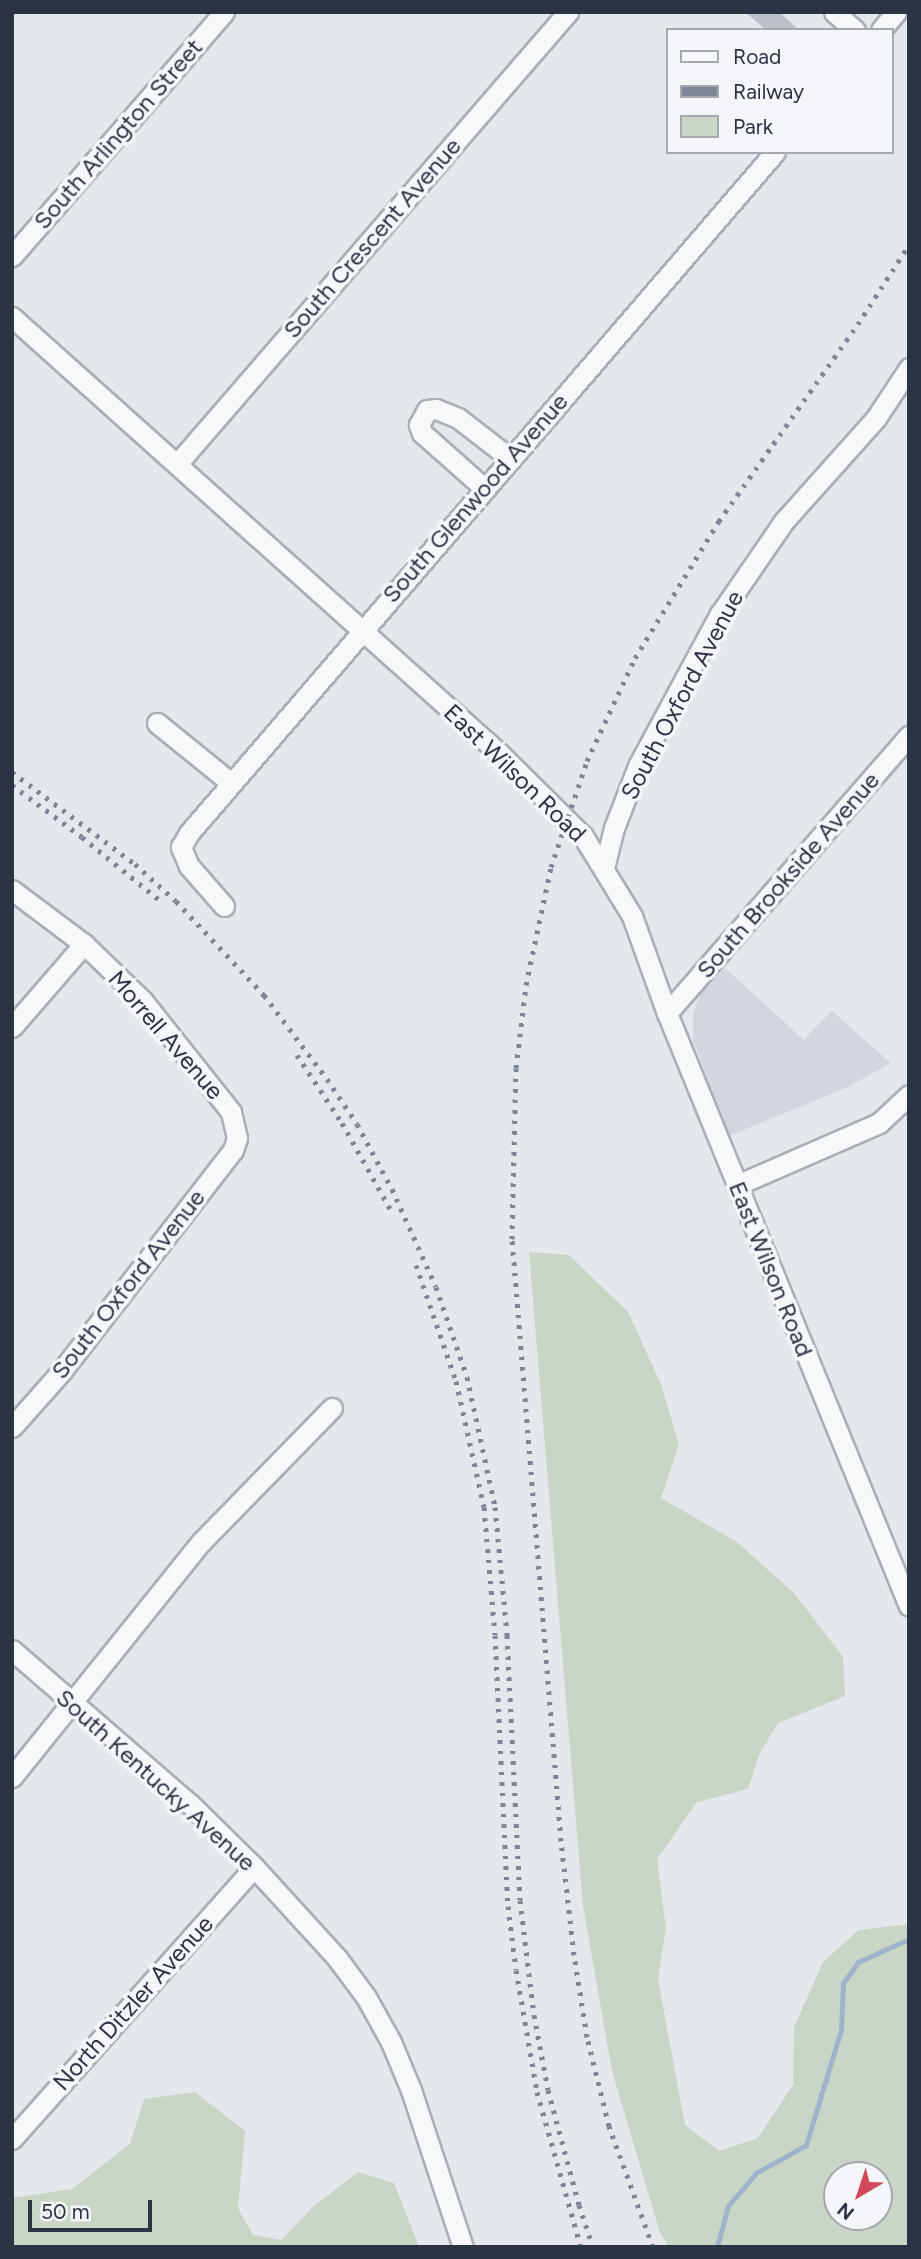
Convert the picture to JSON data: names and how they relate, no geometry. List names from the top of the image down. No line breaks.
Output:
{"streets":{"street":["South Arlington Street","South Crescent Avenue","South Glenwood Avenue","South Oxford Avenue","East Wilson Road","South Brookside Avenue","Morrell Avenue","South Kentucky Avenue","North Ditzler Avenue"]},"crossings":[["South Crescent Avenue","East Wilson Road"],["South Glenwood Avenue","East Wilson Road"],["South Oxford Avenue","East Wilson Road"],["South Oxford Avenue","Morrell Avenue"],["East Wilson Road","South Brookside Avenue"],["South Kentucky Avenue","North Ditzler Avenue"]],"legend":["Road","Railway","Park"],"scale_bar":"50 m","north":"bottom left"}
